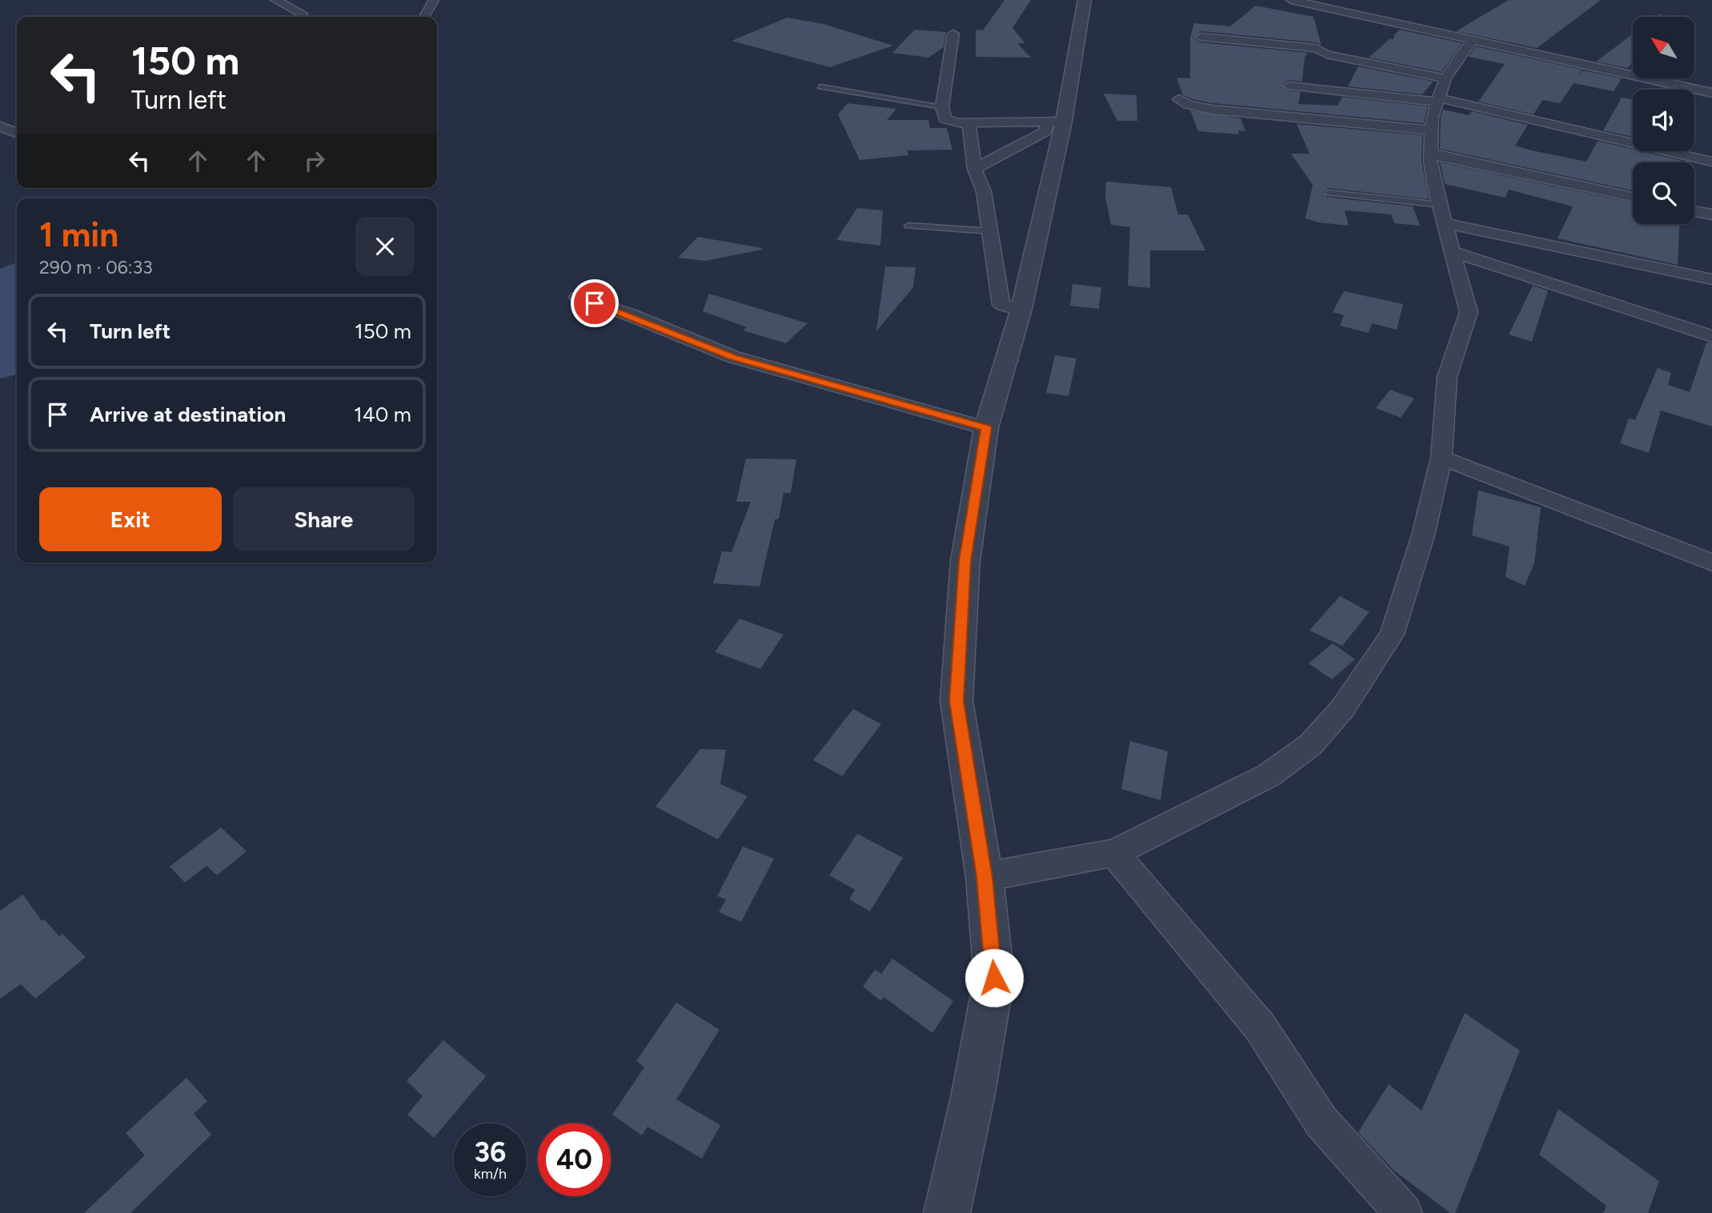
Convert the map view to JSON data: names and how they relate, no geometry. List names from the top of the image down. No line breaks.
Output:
{"north":"top left","page":{"turn":["150 m","Turn left"],"heading":["1 min","290 m · 06:33"],"list":[{"name":"Turn left","value":"150 m"},{"name":"Arrive at destination","value":"140 m"}],"buttons":["Exit","Share"],"speed":"36 km/h","limit":"40"}}
